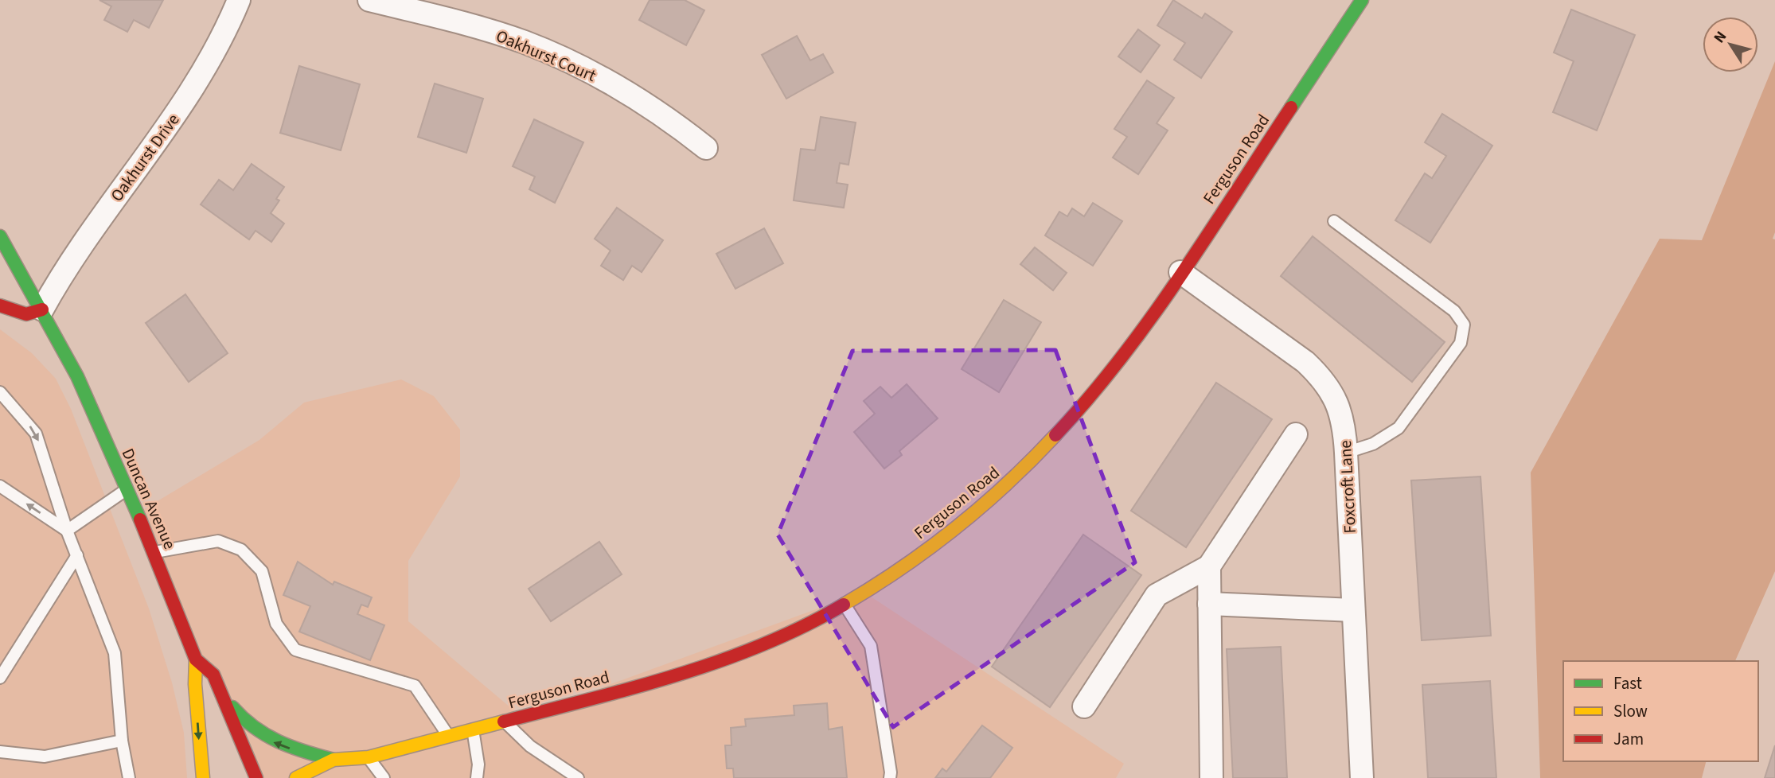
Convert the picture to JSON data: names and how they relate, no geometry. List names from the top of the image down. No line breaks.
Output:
{"streets":{"street":["Oakhurst Court","Oakhurst Drive","Ferguson Road","Foxcroft Lane","Duncan Avenue"]},"crossings":[["Oakhurst Drive","Duncan Avenue"],["Ferguson Road","Foxcroft Lane"]],"legend":["Fast","Slow","Jam"],"north":"top left"}
